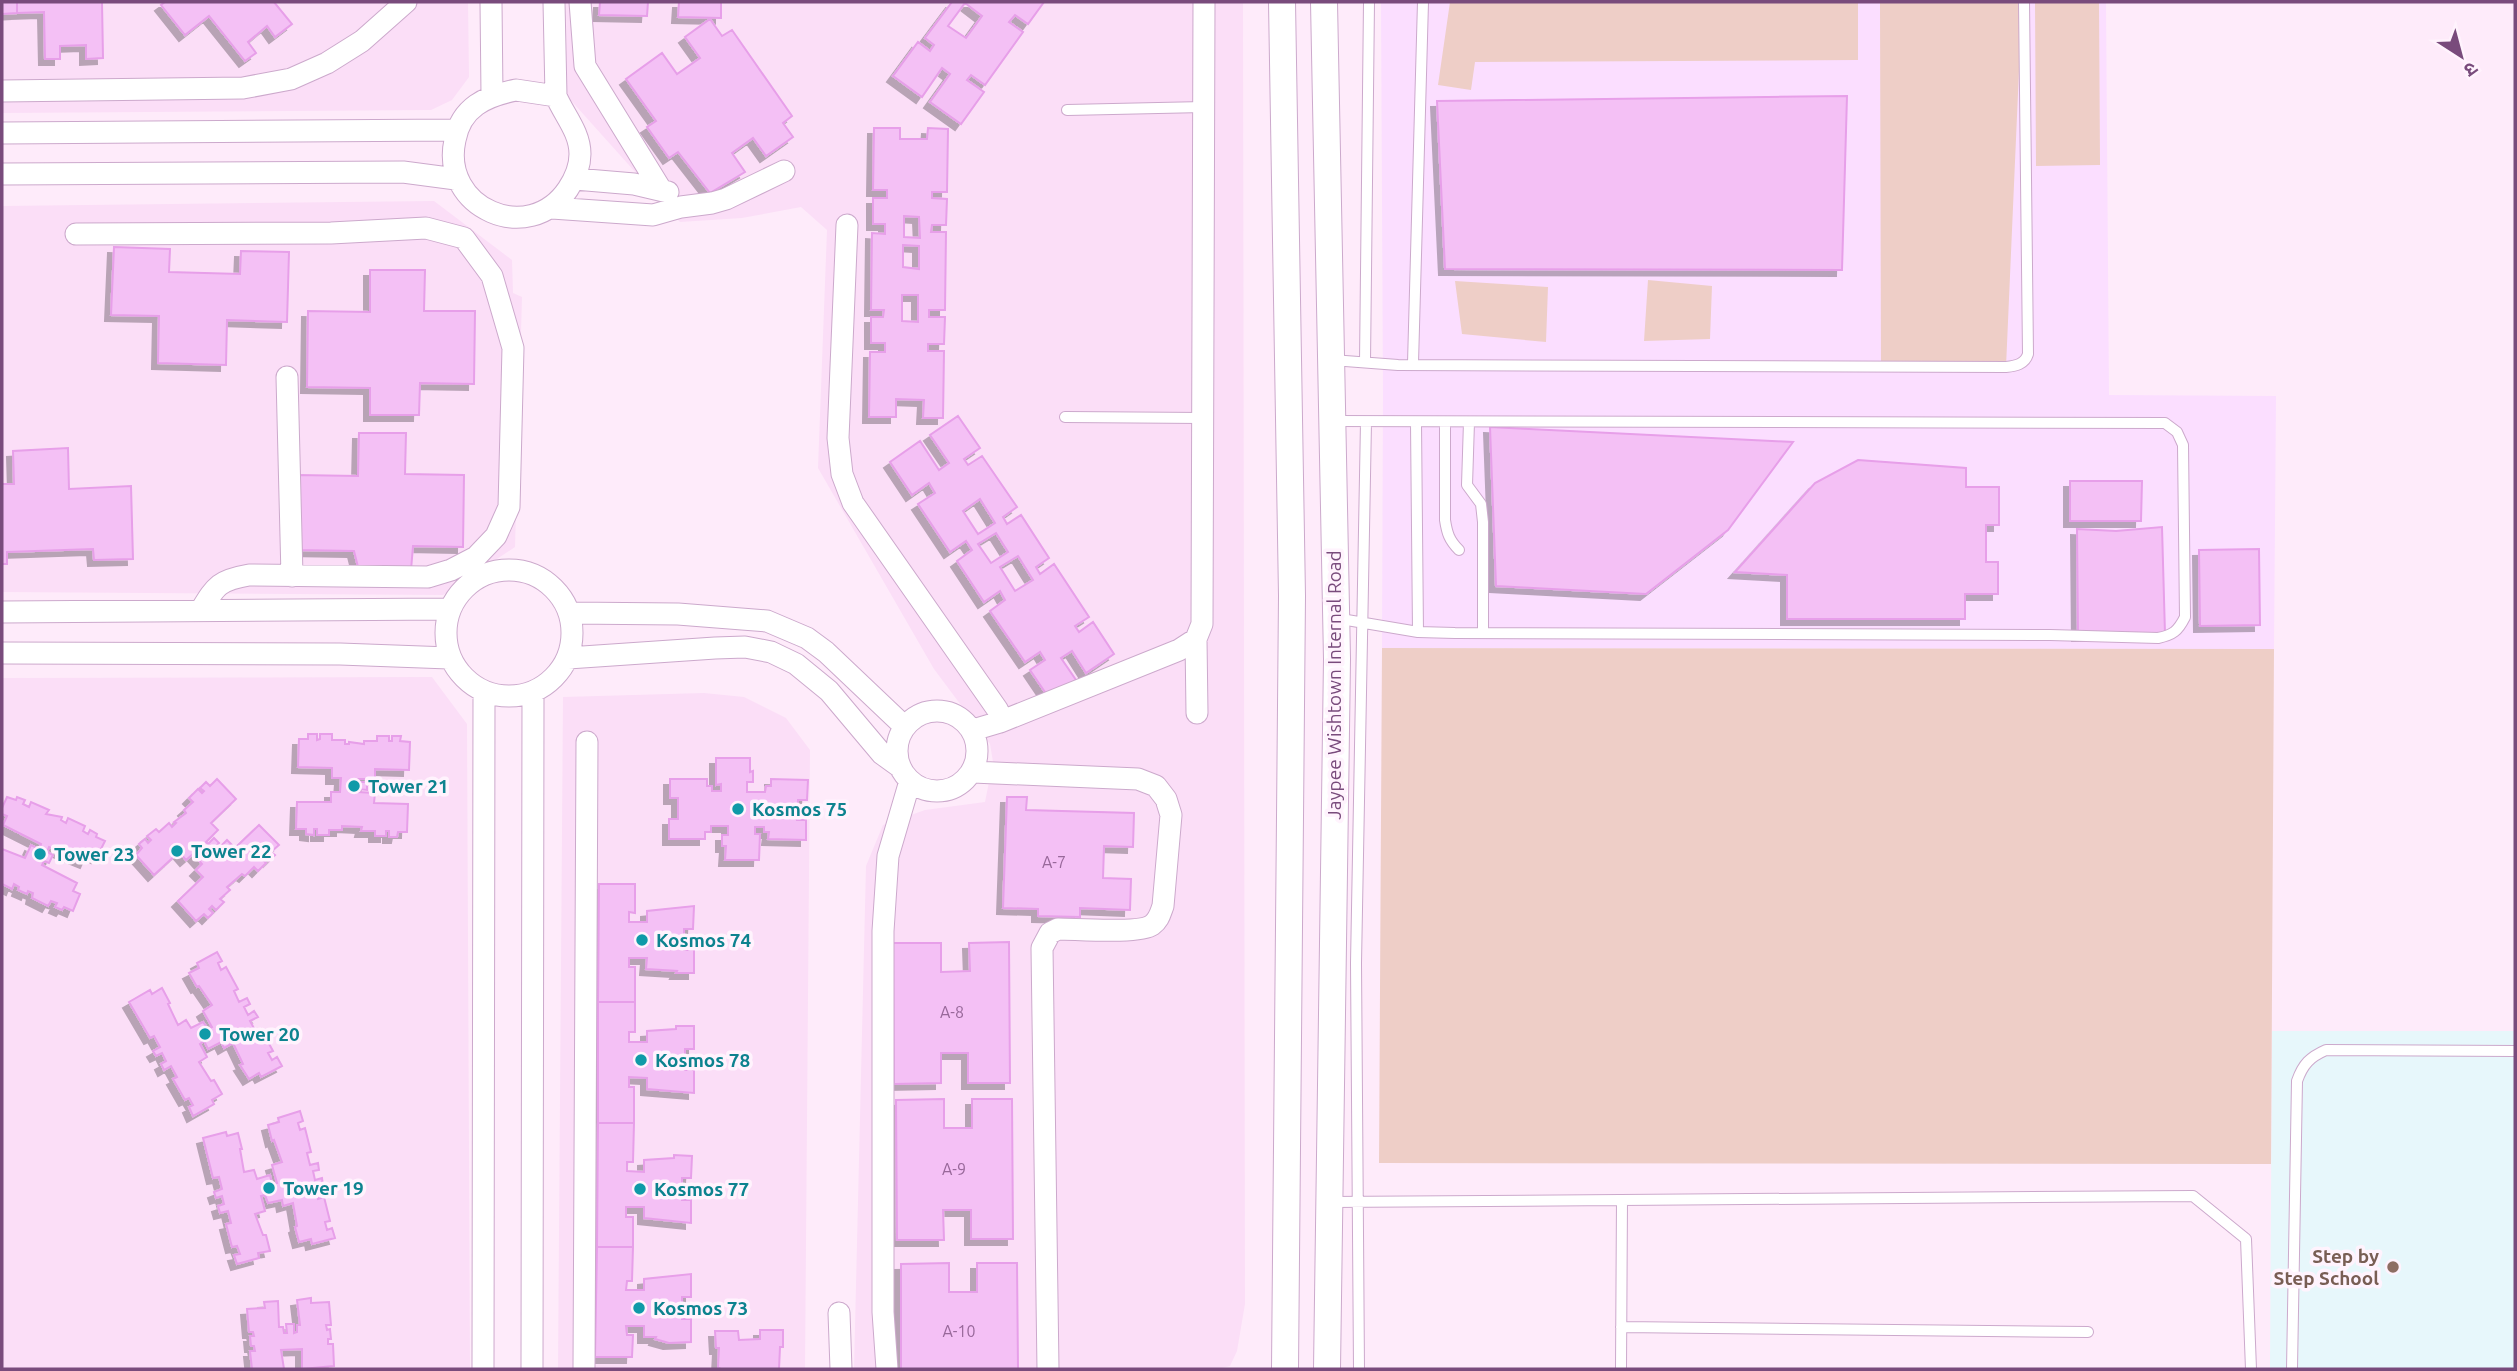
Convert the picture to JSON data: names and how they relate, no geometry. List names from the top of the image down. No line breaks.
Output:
{"streets":{"street":["Jaypee Wishtown Internal Road"]},"places":["Tower 21","Kosmos 75","Tower 22","Tower 23","Kosmos 74","Tower 20","Kosmos 78","Tower 19","Kosmos 77","Step by Step School","Kosmos 73"],"house_numbers":["A-7","A-8","A-9","A-10"],"north":"bottom right"}
